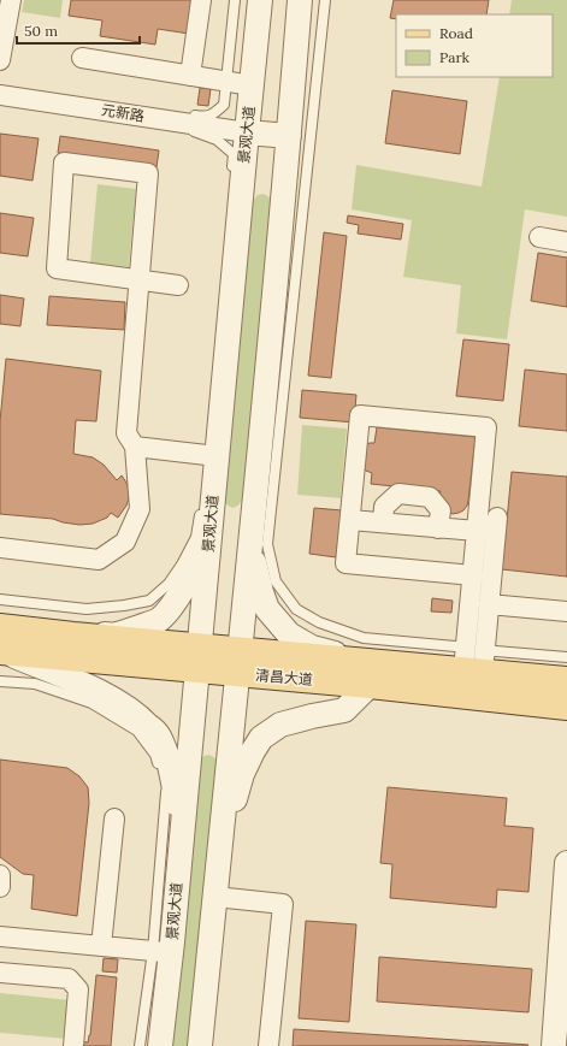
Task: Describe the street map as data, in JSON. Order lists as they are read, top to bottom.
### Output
{
  "streets": {
    "main road": ["清昌大道"],
    "street": ["元新路", "景观大道"]
  },
  "crossings": [
    ["元新路", "景观大道"],
    ["景观大道", "清昌大道"]
  ],
  "legend": ["Road", "Park"],
  "scale_bar": "50 m"
}
